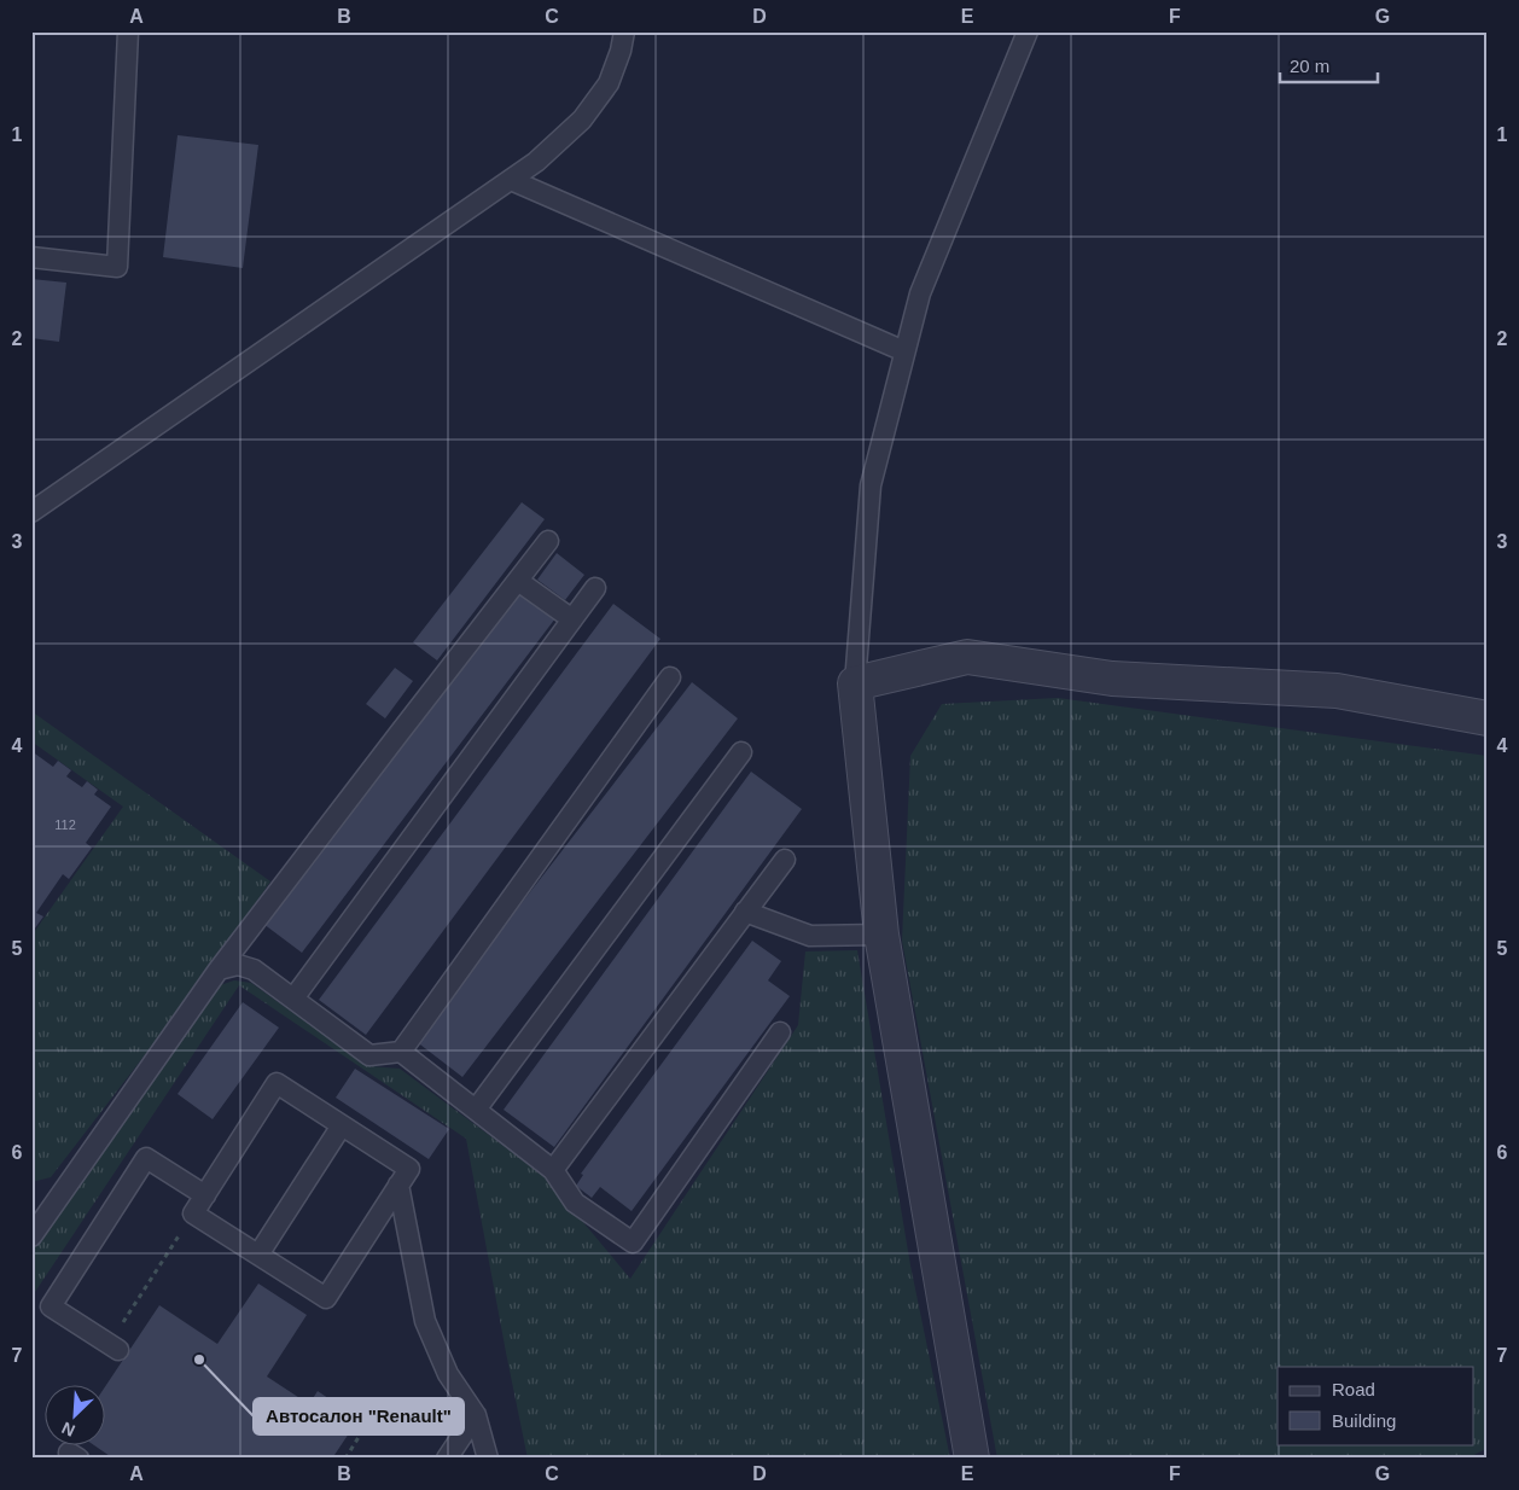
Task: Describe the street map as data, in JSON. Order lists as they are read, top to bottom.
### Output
{
  "places": ["Автосалон \"Renault\""],
  "house_numbers": ["112"],
  "legend": ["Road", "Building"],
  "scale_bar": "20 m",
  "north": "bottom left",
  "grid": {
    "columns": [
      "A",
      "B",
      "C",
      "D",
      "E",
      "F",
      "G"
    ],
    "rows": [
      "1",
      "2",
      "3",
      "4",
      "5",
      "6",
      "7"
    ]
  }
}
